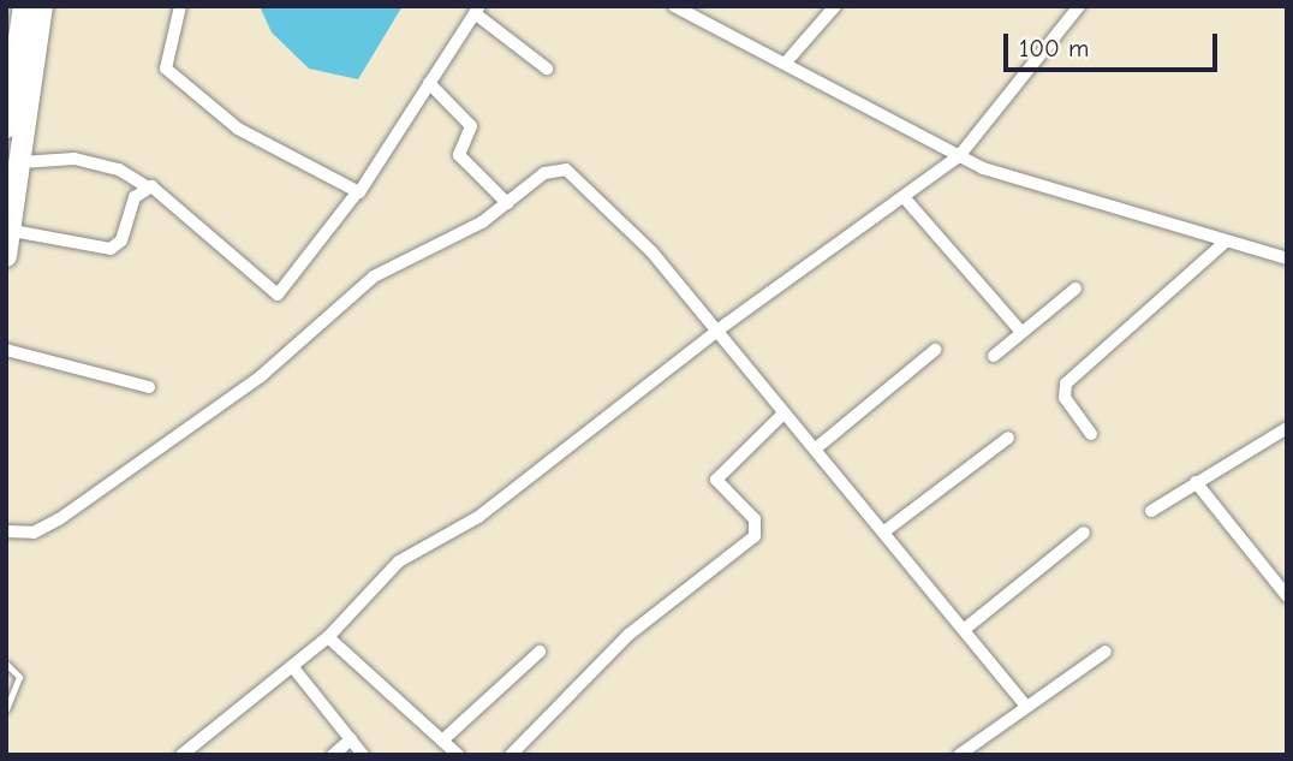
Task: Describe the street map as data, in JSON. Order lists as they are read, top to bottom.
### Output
{
  "scale_bar": "100 m"
}
